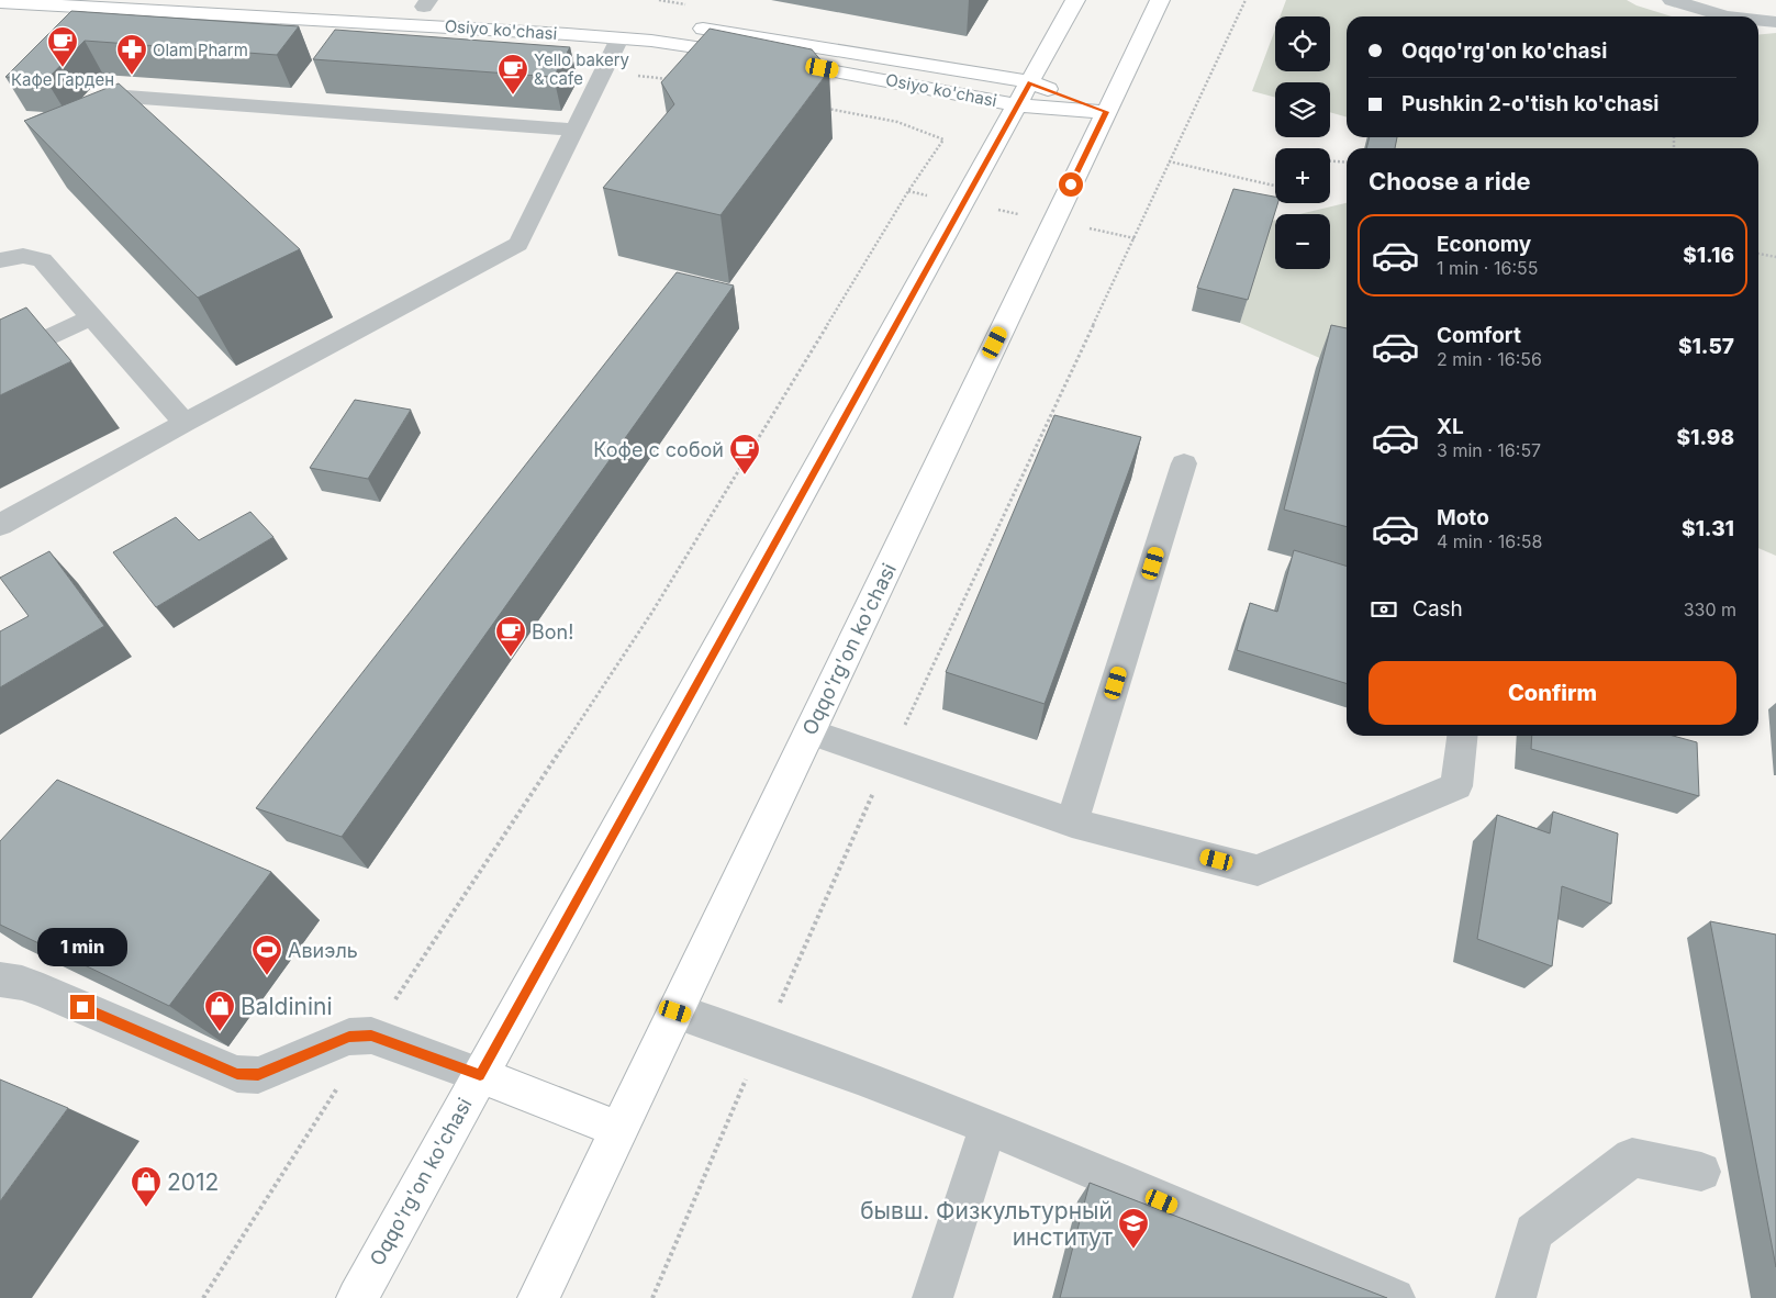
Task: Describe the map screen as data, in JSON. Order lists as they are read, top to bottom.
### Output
{
  "streets": {
    "main road": ["Osiyo ko'chasi", "Oqqo'rg'on ko'chasi"]
  },
  "crossings": [
    ["Osiyo ko'chasi", "Oqqo'rg'on ko'chasi"]
  ],
  "places": {
    "cafe": [
      "Кафе Гарден",
      "Yello bakery & cafe",
      "Кофе с собой",
      "Bon!"
    ],
    "pharmacy": ["Olam Pharm"],
    "sports": ["Авиэль"],
    "shop": ["Baldinini", "2012"],
    "school or university": ["бывш. Физкультурный институт"]
  },
  "page": {
    "map_buttons": ["+", "−"],
    "banner": ["Oqqo'rg'on ko'chasi", "Pushkin 2-o'tish ko'chasi"],
    "heading": "Choose a ride",
    "list": [
      {
        "name": "Economy",
        "note": "1 min · 16:55",
        "value": "$1.16"
      },
      {
        "name": "Comfort",
        "note": "2 min · 16:56",
        "value": "$1.57"
      },
      {
        "name": "XL",
        "note": "3 min · 16:57",
        "value": "$1.98"
      },
      {
        "name": "Moto",
        "note": "4 min · 16:58",
        "value": "$1.31"
      }
    ],
    "pay": ["Cash", "330 m"],
    "buttons": "Confirm",
    "bubble": "1 min"
  }
}
